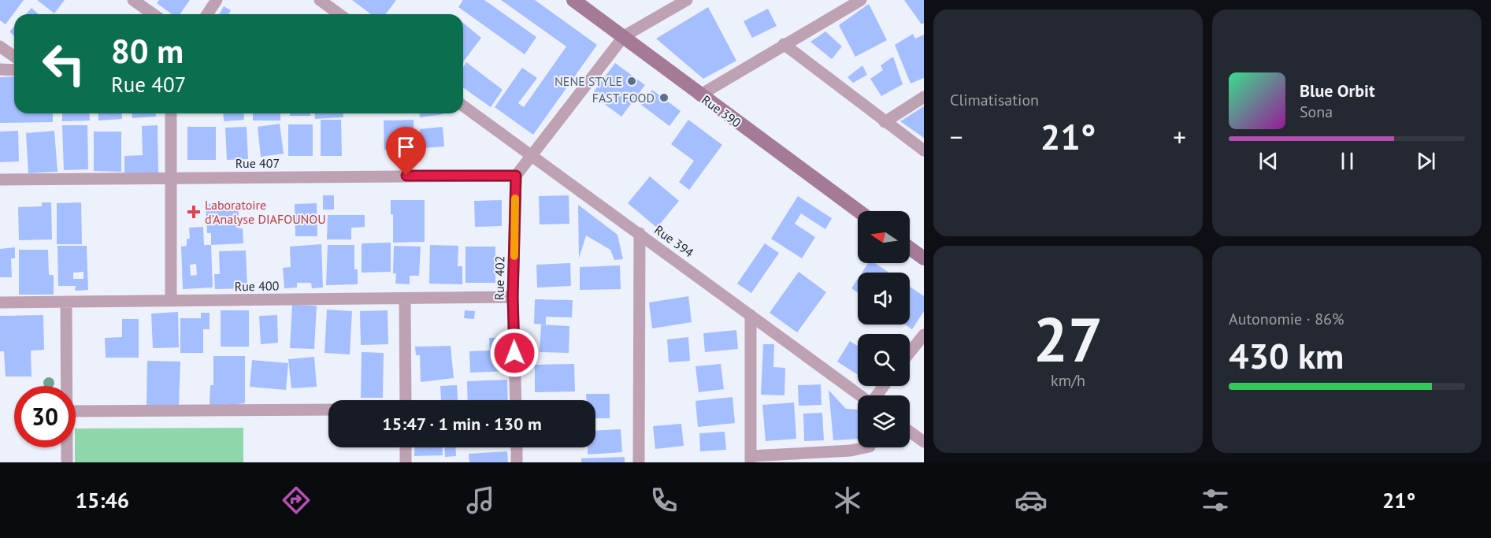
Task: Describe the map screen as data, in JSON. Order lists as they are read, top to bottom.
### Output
{
  "streets": {
    "street": [
      "Rue 390",
      "Rue 407",
      "Rue 394",
      "Rue 402",
      "Rue 400"
    ]
  },
  "crossings": [
    ["Rue 407", "Rue 402"],
    ["Rue 402", "Rue 400"]
  ],
  "places": {
    "other": ["NENE STYLE", "FAST FOOD"],
    "health": ["Laboratoire d'Analyse DIAFOUNOU"]
  },
  "north": "left",
  "page": {
    "tile": [
      "Climatisation",
      ["27", "km/h"],
      ["Autonomie · 86%", "430 km"]
    ],
    "turn": ["80 m", "Rue 407"],
    "song": ["Blue Orbit", "Sona"],
    "heat": ["−", "21°", "+"],
    "limit": "30",
    "trip": "15:47 · 1 min · 130 m",
    "tabs": ["15:46", "21°"]
  }
}
